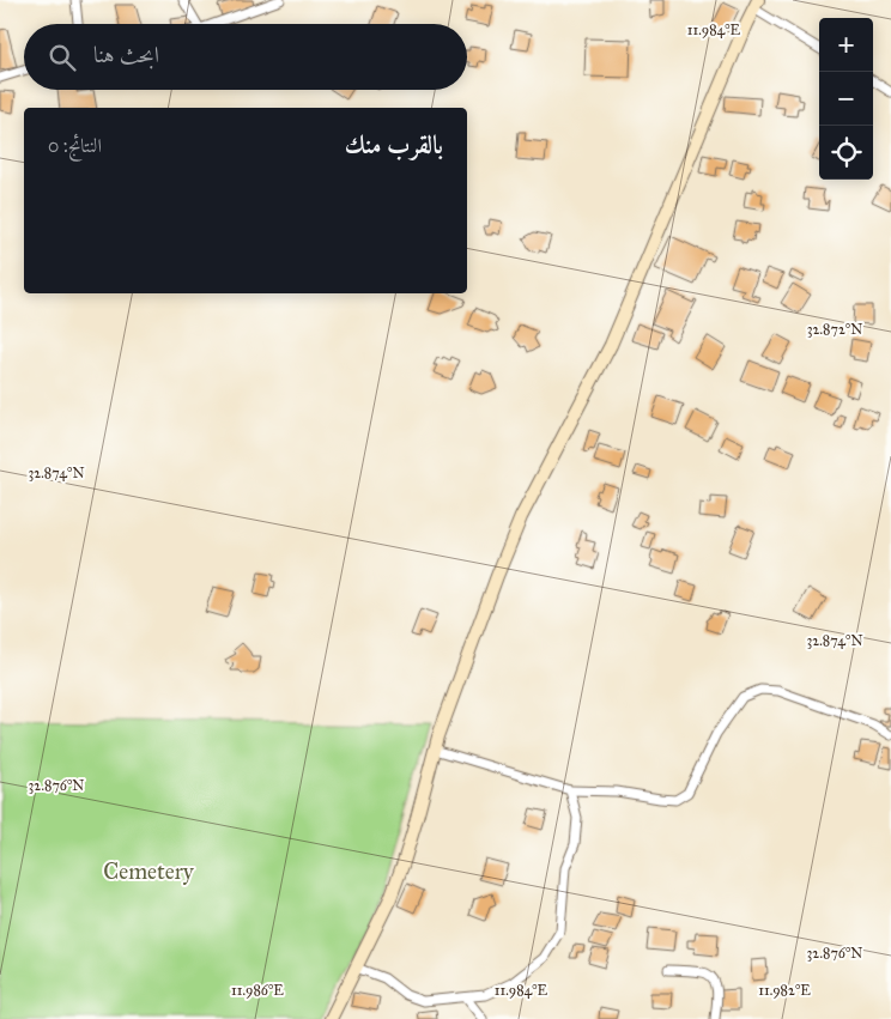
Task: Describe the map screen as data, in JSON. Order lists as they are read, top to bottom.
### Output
{
  "parks": ["Cemetery"],
  "page": {
    "map_buttons": ["+", "−"],
    "search": "ابحث هنا",
    "heading": ["بالقرب منك", "النتائج: 0"]
  },
  "coordinates": [
    "11.984°E",
    "32.872°N",
    "32.874°N",
    "32.876°N",
    "11.986°E",
    "11.982°E"
  ]
}
